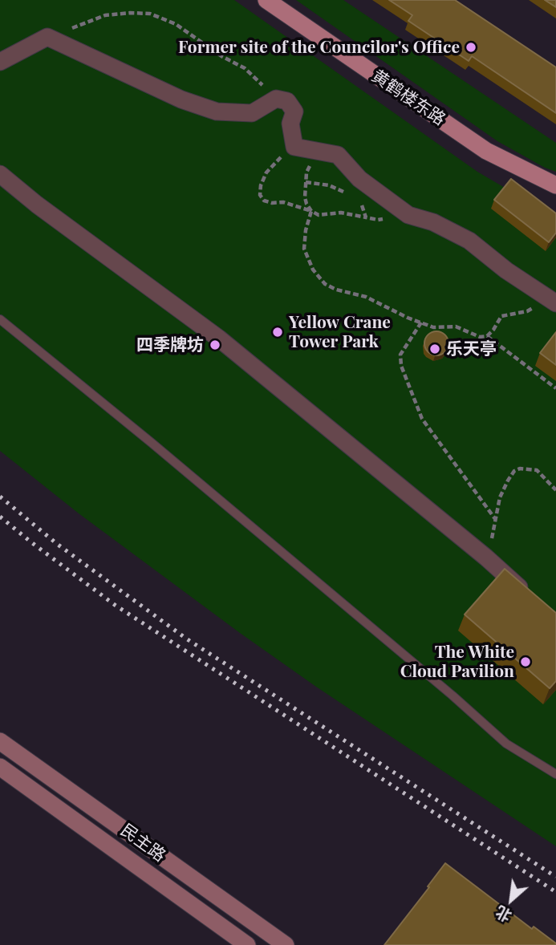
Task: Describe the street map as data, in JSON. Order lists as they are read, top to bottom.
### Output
{
  "streets": {
    "main road": ["黄鹤楼东路", "民主路"]
  },
  "places": [
    "Former site of the Councilor's Office",
    "Yellow Crane Tower Park",
    "四季牌坊",
    "乐天亭",
    "The White Cloud Pavilion"
  ],
  "north": "bottom left"
}
